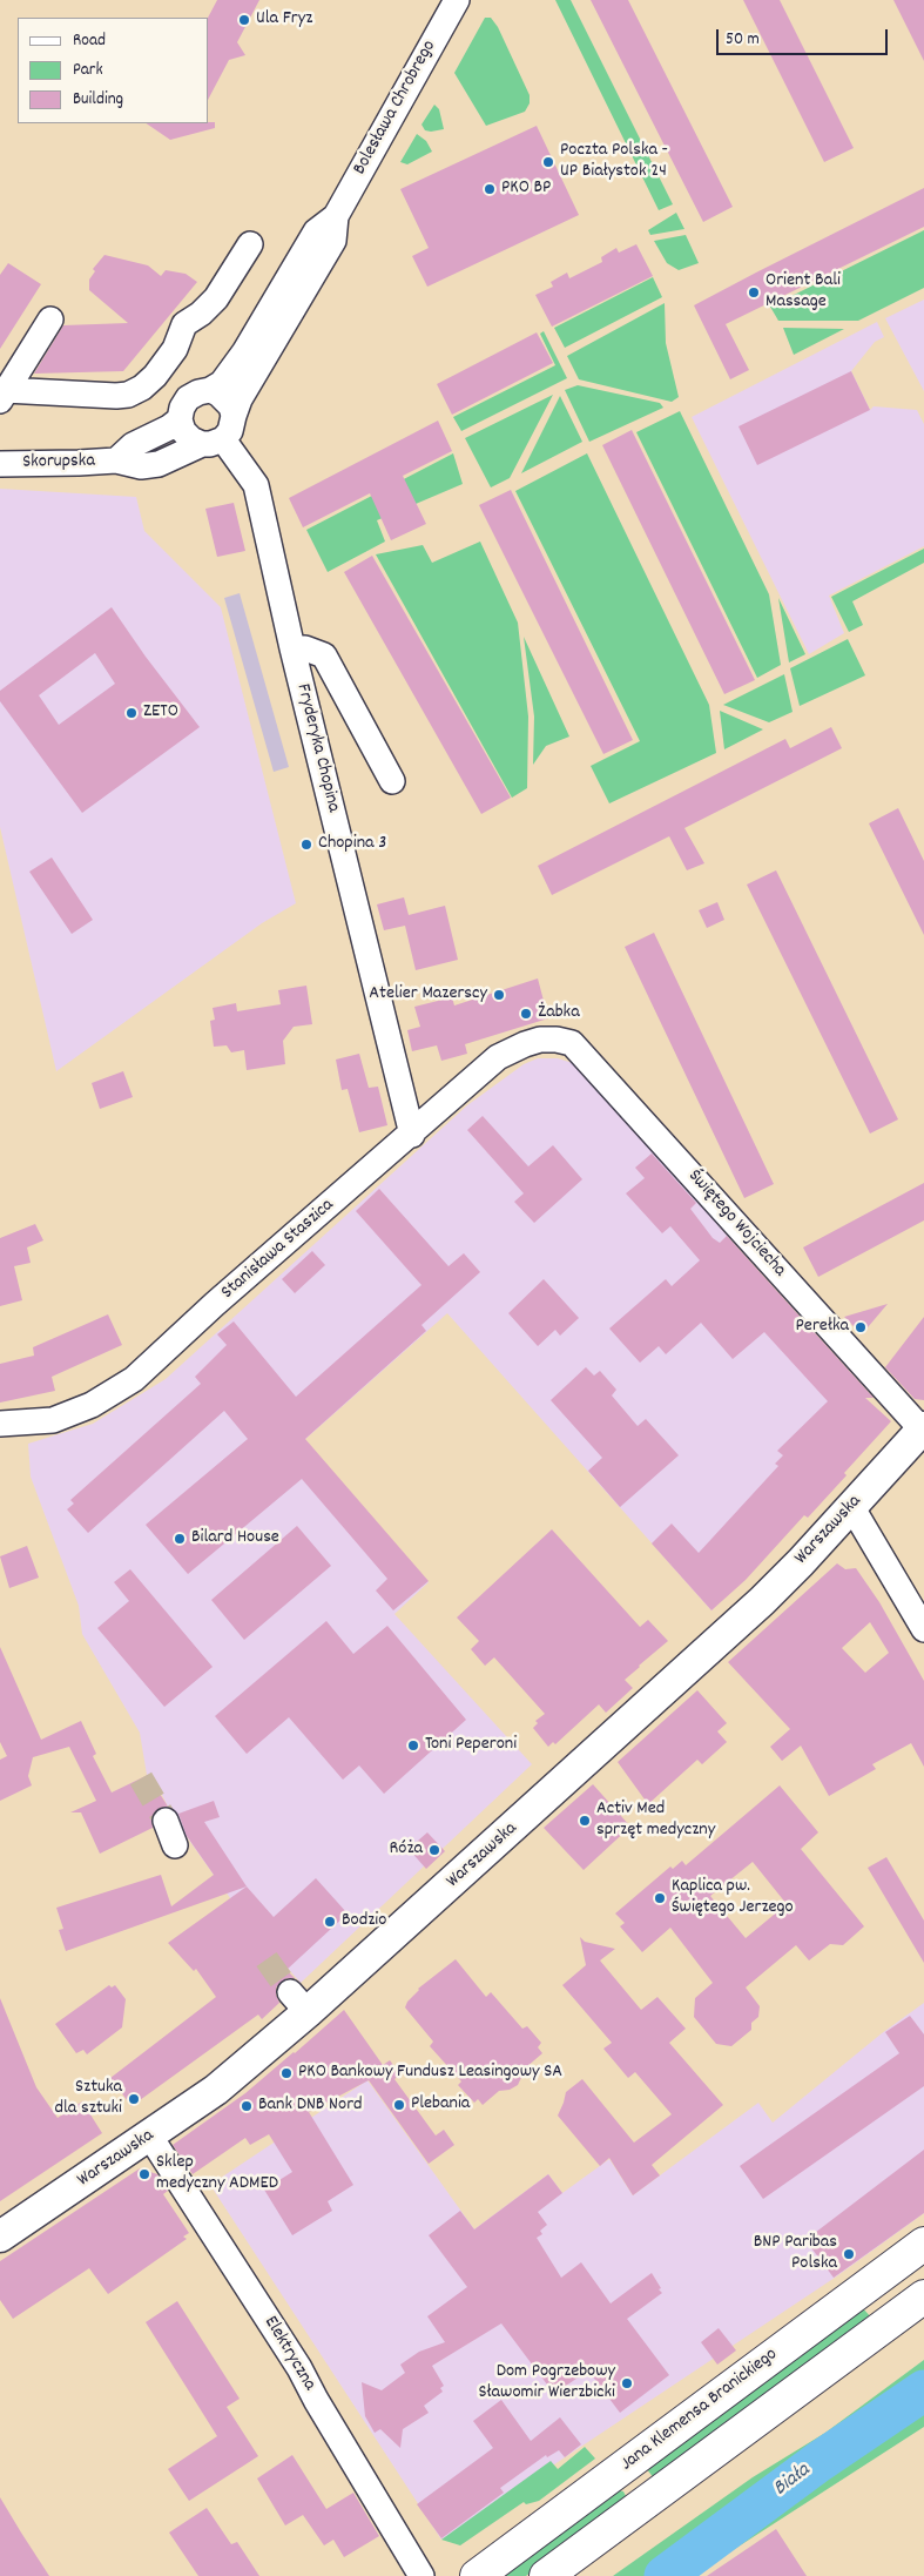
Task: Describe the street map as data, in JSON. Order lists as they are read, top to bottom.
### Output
{
  "streets": {
    "main road": ["Jana Klemensa Branickiego"],
    "street": [
      "Bolesława Chrobrego",
      "Skorupska",
      "Fryderyka Chopina",
      "Świętego Wojciecha",
      "Stanisława Staszica",
      "Warszawska",
      "Elektryczna"
    ]
  },
  "crossings": [
    ["Bolesława Chrobrego", "Skorupska"],
    ["Bolesława Chrobrego", "Fryderyka Chopina"],
    ["Skorupska", "Fryderyka Chopina"],
    ["Fryderyka Chopina", "Stanisława Staszica"],
    ["Świętego Wojciecha", "Stanisława Staszica"],
    ["Świętego Wojciecha", "Warszawska"],
    ["Warszawska", "Elektryczna"]
  ],
  "water": ["Biała"],
  "places": [
    "Ula Fryz",
    "Poczta Polska - UP Białystok 24",
    "PKO BP",
    "Orient Bali Massage",
    "ZETO",
    "Chopina 3",
    "Atelier Mazerscy",
    "Żabka",
    "Perełka",
    "Bilard House",
    "Toni Peperoni",
    "Activ Med sprzęt medyczny",
    "Róża",
    "Kaplica pw. Świętego Jerzego",
    "Bodzio",
    "PKO Bankowy Fundusz Leasingowy SA",
    "Sztuka dla sztuki",
    "Plebania",
    "Bank DNB Nord",
    "Sklep medyczny ADMED",
    "BNP Paribas Polska",
    "Dom Pogrzebowy Sławomir Wierzbicki"
  ],
  "legend": ["Road", "Park", "Building"],
  "scale_bar": "50 m"
}
